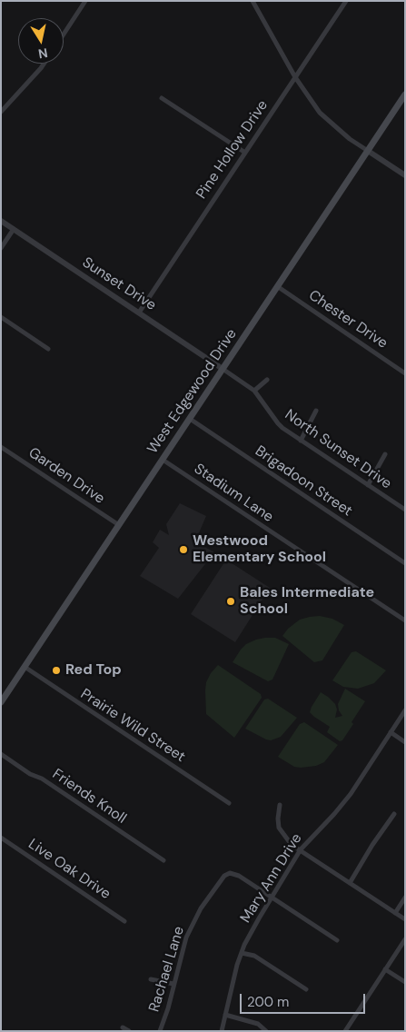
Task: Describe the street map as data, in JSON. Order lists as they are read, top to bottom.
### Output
{
  "streets": {
    "main road": ["West Edgewood Drive"],
    "street": [
      "Pine Hollow Drive",
      "Sunset Drive",
      "Chester Drive",
      "North Sunset Drive",
      "Garden Drive",
      "Brigadoon Street",
      "Stadium Lane",
      "Prairie Wild Street",
      "Friends Knoll",
      "Live Oak Drive",
      "Mary Ann Drive",
      "Rachael Lane"
    ]
  },
  "crossings": [
    ["Pine Hollow Drive", "Sunset Drive"],
    ["Sunset Drive", "West Edgewood Drive"],
    ["Sunset Drive", "North Sunset Drive"],
    ["Chester Drive", "West Edgewood Drive"],
    ["West Edgewood Drive", "North Sunset Drive"],
    ["West Edgewood Drive", "Garden Drive"],
    ["West Edgewood Drive", "Brigadoon Street"],
    ["West Edgewood Drive", "Stadium Lane"],
    ["West Edgewood Drive", "Prairie Wild Street"],
    ["Mary Ann Drive", "Rachael Lane"]
  ],
  "places": ["Westwood Elementary School", "Bales Intermediate School", "Red Top"],
  "scale_bar": "200 m",
  "north": "bottom"
}
